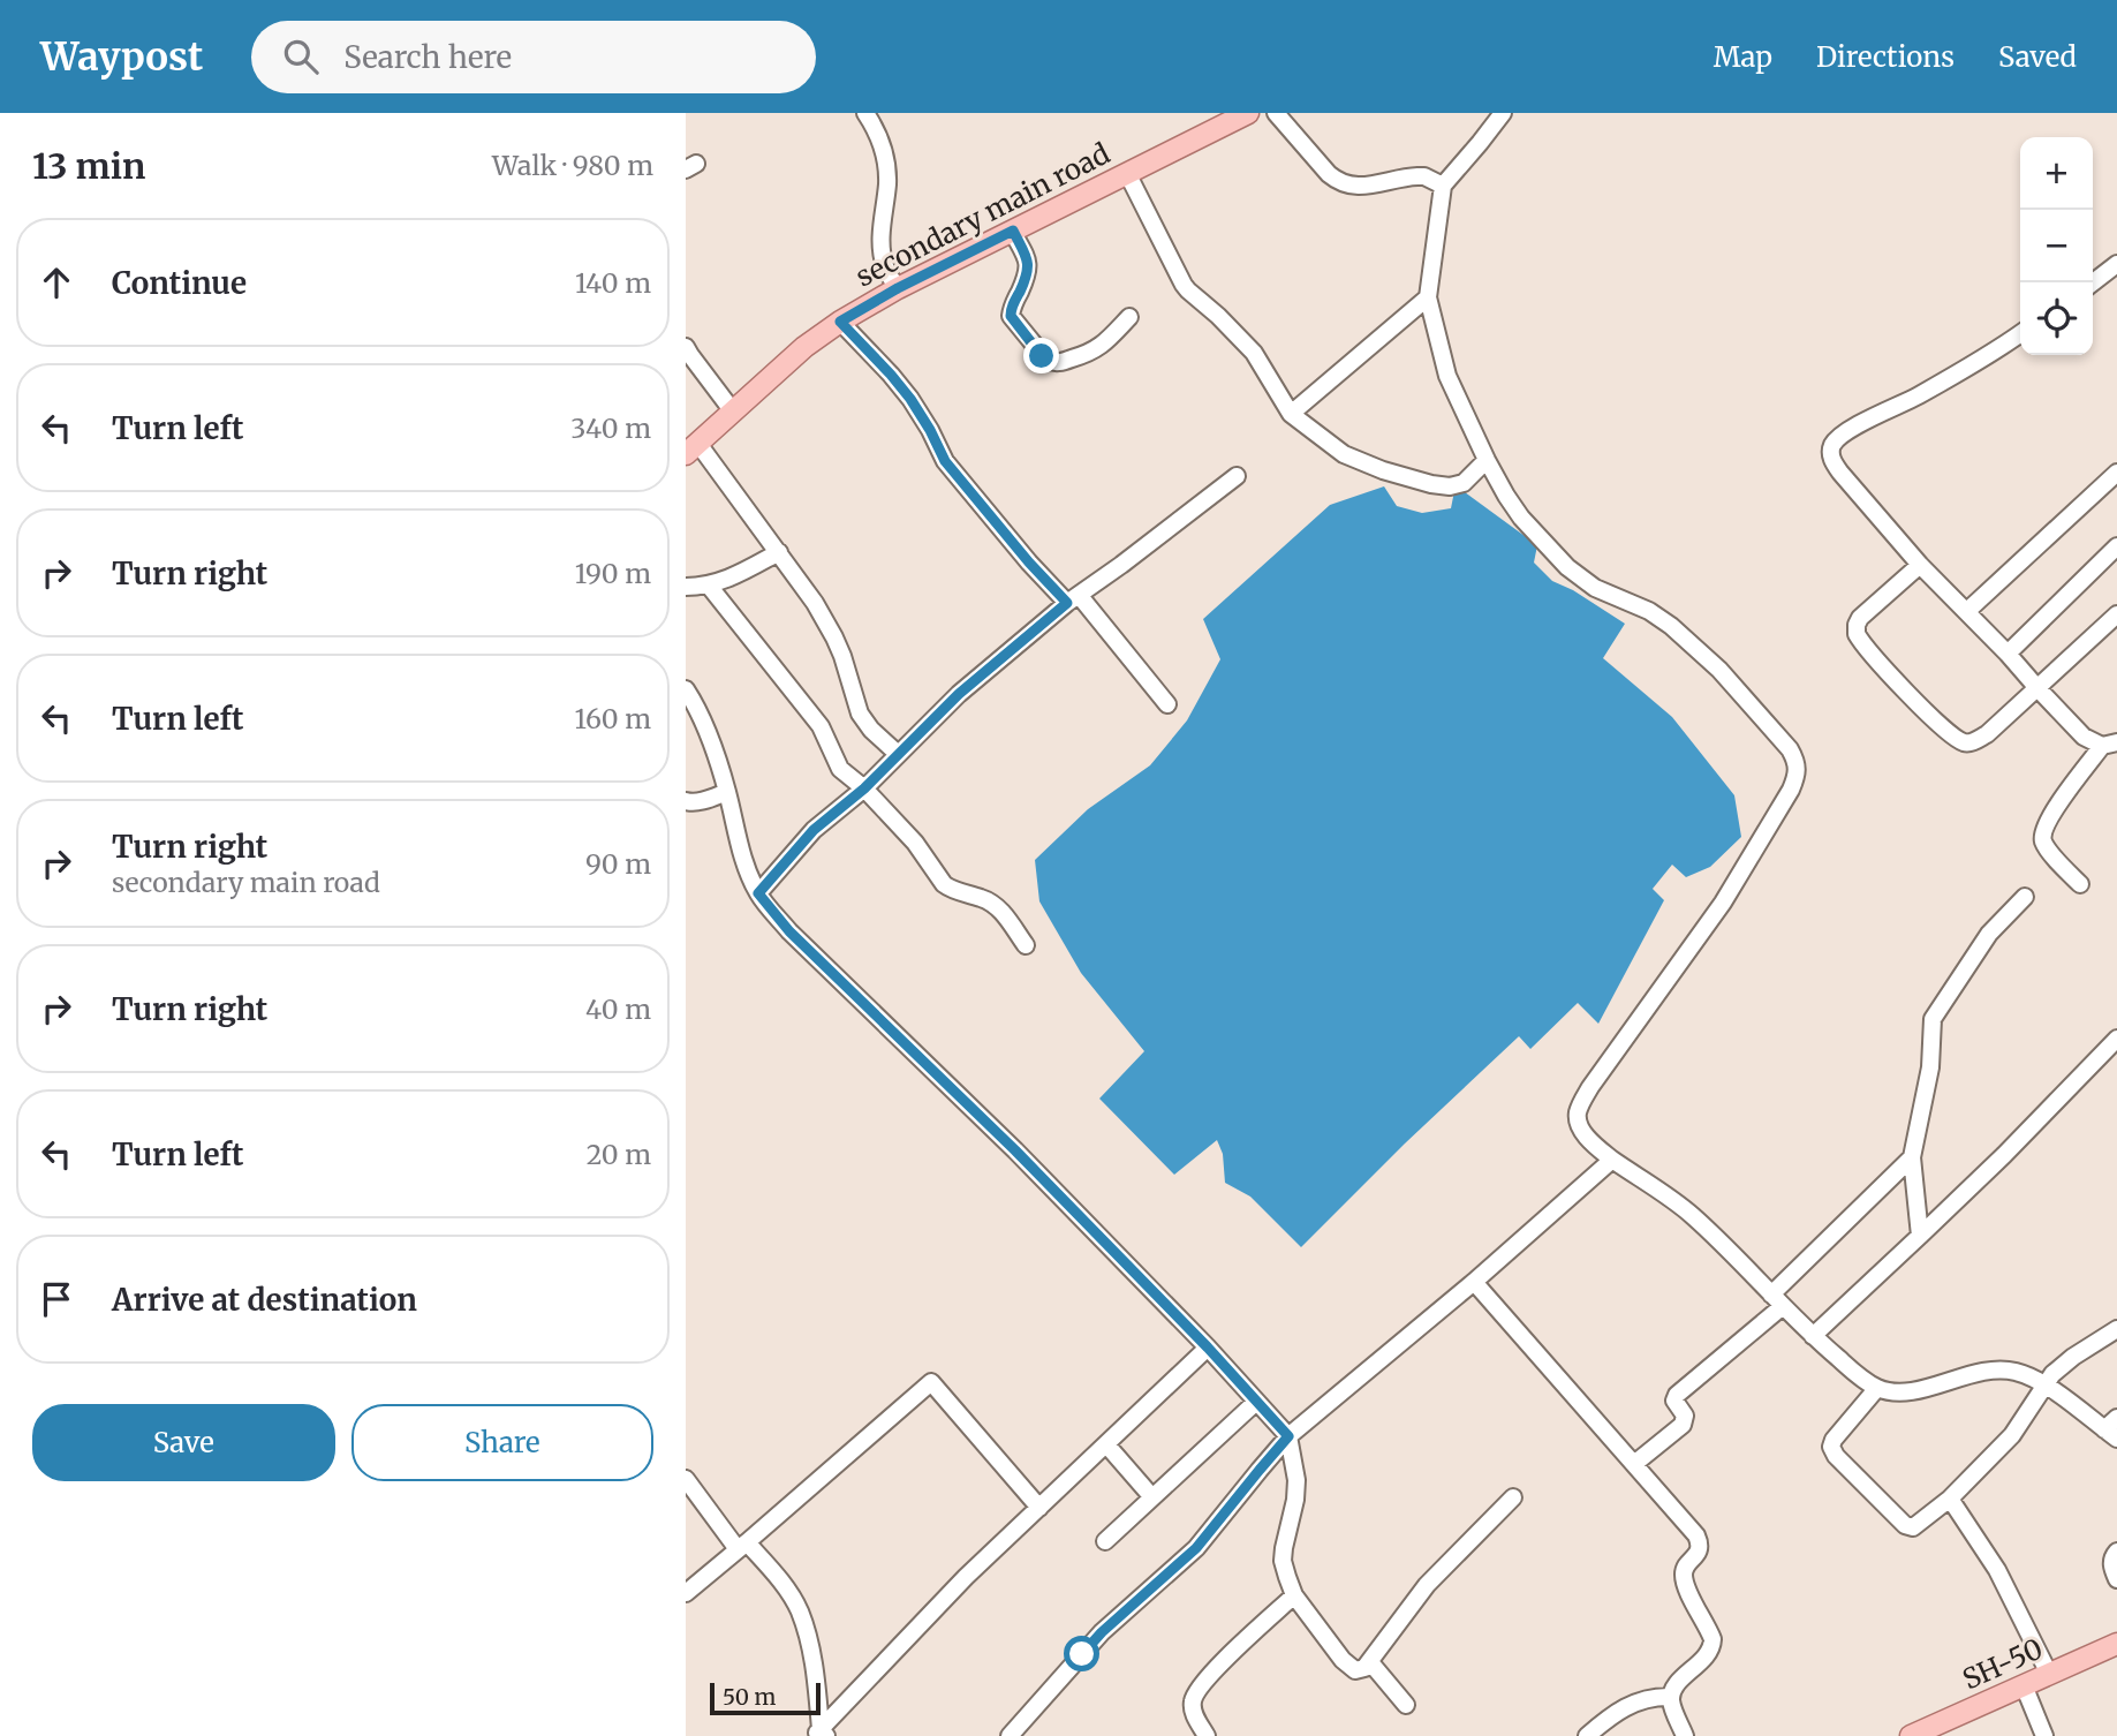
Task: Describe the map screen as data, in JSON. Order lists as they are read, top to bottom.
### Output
{
  "streets": {
    "main road": ["secondary main road", "SH-50"]
  },
  "scale_bar": "50 m",
  "page": {
    "header": "Waypost",
    "search": "Search here",
    "nav": ["Map", "Directions", "Saved"],
    "heading": ["13 min", "Walk · 980 m"],
    "map_buttons": ["+", "−"],
    "list": [
      ["Continue", "140 m"],
      ["Turn left", "340 m"],
      ["Turn right", "190 m"],
      ["Turn left", "160 m"],
      ["Turn right", "secondary main road", "90 m"],
      ["Turn right", "40 m"],
      ["Turn left", "20 m"],
      "Arrive at destination"
    ],
    "buttons": ["Save", "Share"],
    "scale": "50 m"
  }
}
